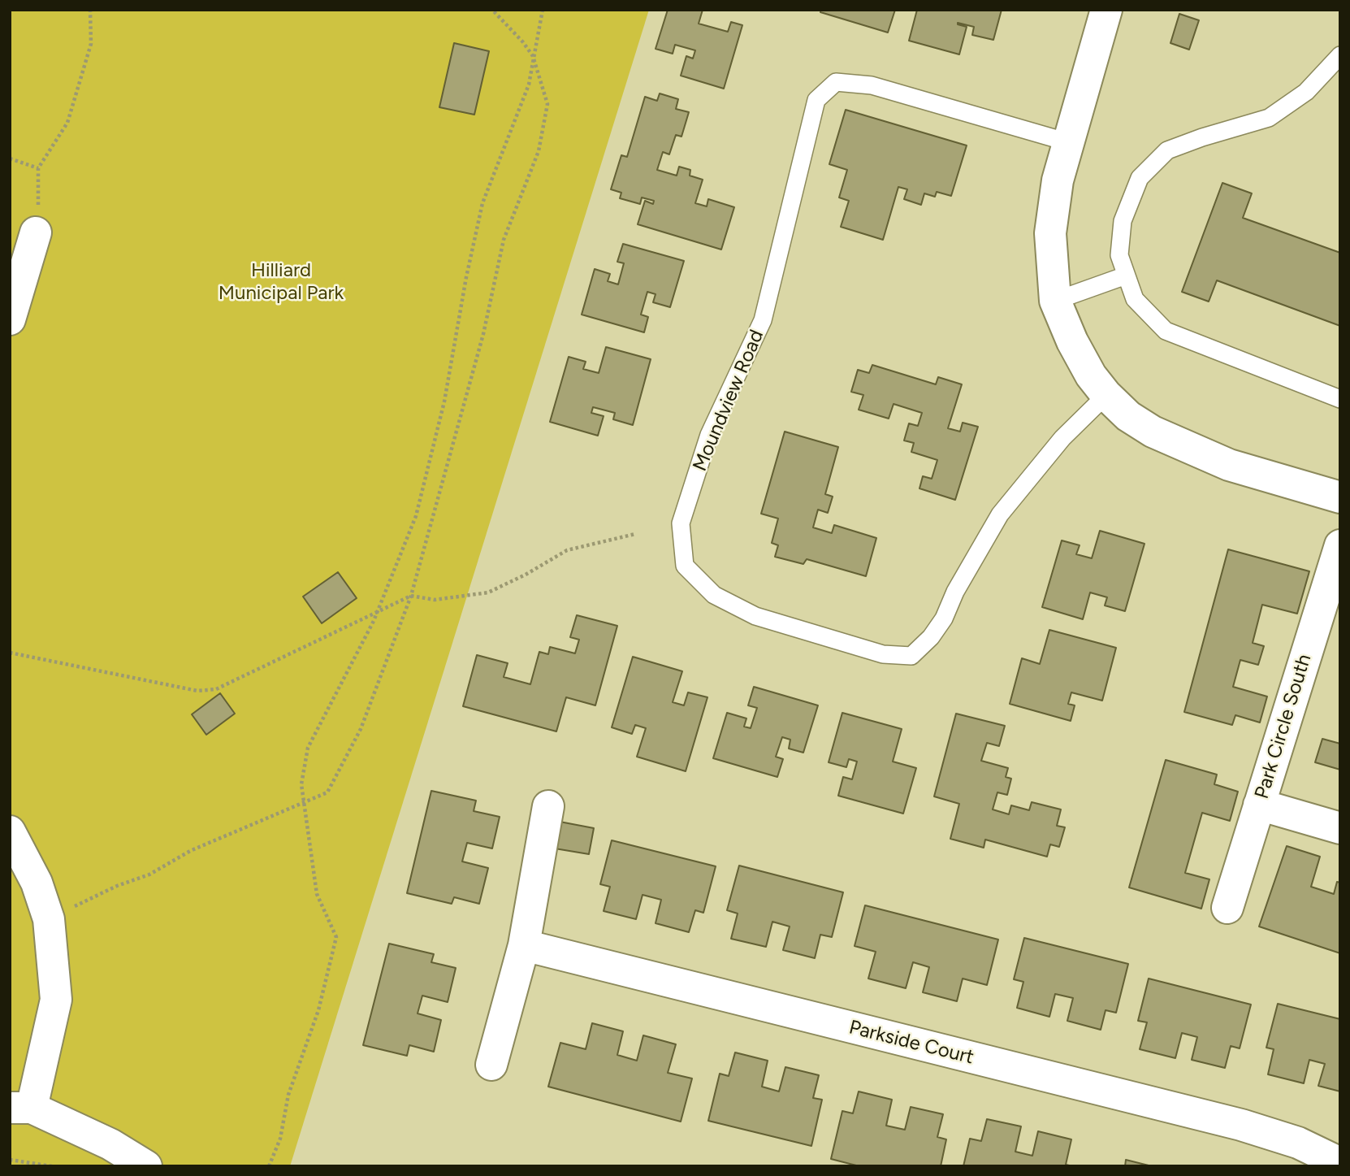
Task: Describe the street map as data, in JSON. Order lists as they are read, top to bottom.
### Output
{
  "streets": {
    "street": ["Park Circle South", "Parkside Court"],
    "lane": ["Moundview Road"]
  },
  "parks": ["Hilliard Municipal Park"]
}
